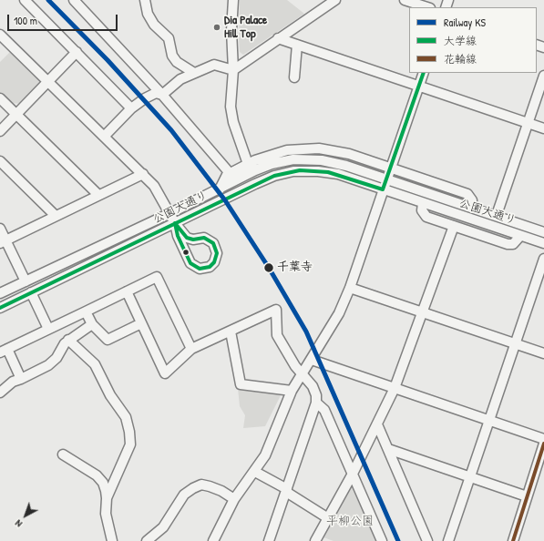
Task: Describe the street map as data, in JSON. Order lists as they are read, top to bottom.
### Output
{
  "streets": {
    "street": ["公園大通り"]
  },
  "parks": ["平柳公園"],
  "places": ["Dia Palace Hill Top", "千葉寺"],
  "lines": ["rail line KS", "transit line 大学線", "transit line 花輪線"],
  "legend": ["Railway KS", "大学線", "花輪線"],
  "scale_bar": "100 m",
  "north": "bottom left"
}
